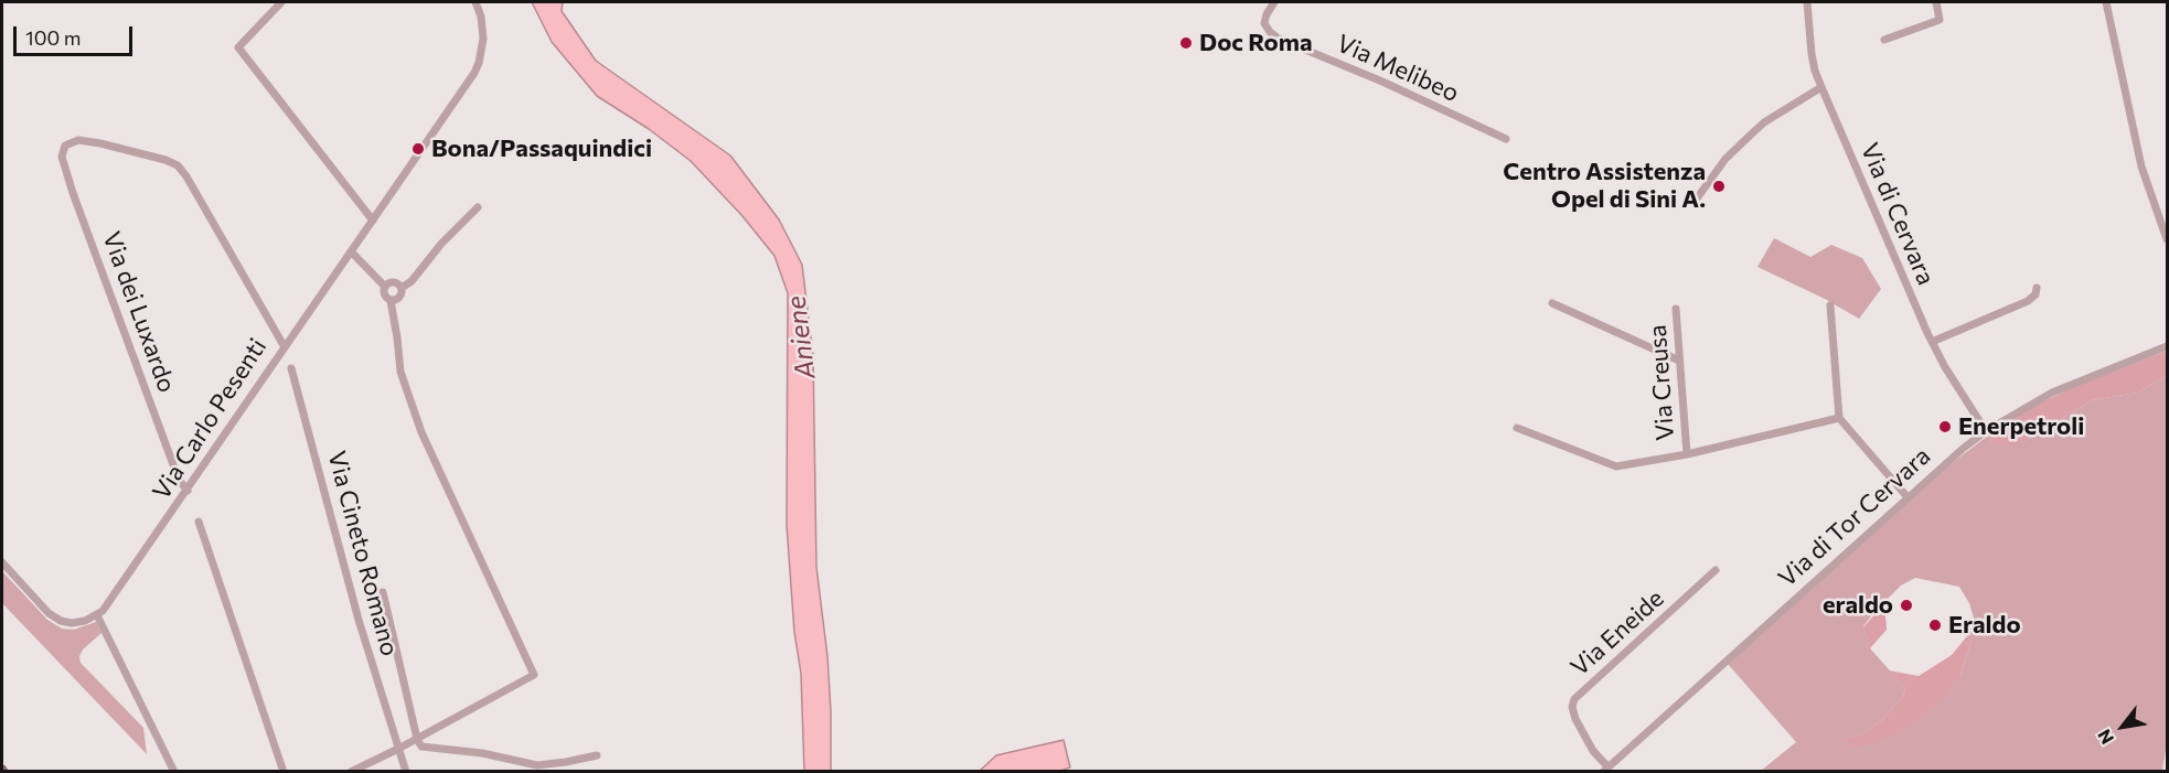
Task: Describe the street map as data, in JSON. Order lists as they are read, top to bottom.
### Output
{
  "streets": {
    "street": [
      "Via Melibeo",
      "Via di Cervara",
      "Via dei Luxardo",
      "Via Creusa",
      "Via Carlo Pesenti",
      "Via di Tor Cervara",
      "Via Cineto Romano",
      "Via Eneide"
    ]
  },
  "crossings": [
    ["Via di Cervara", "Via di Tor Cervara"],
    ["Via dei Luxardo", "Via Carlo Pesenti"],
    ["Via di Tor Cervara", "Via Eneide"]
  ],
  "water": ["Aniene"],
  "places": [
    "Doc Roma",
    "Bona/Passaquindici",
    "Centro Assistenza Opel di Sini A.",
    "Enerpetroli",
    "eraldo",
    "Eraldo"
  ],
  "scale_bar": "100 m",
  "north": "bottom left"
}
